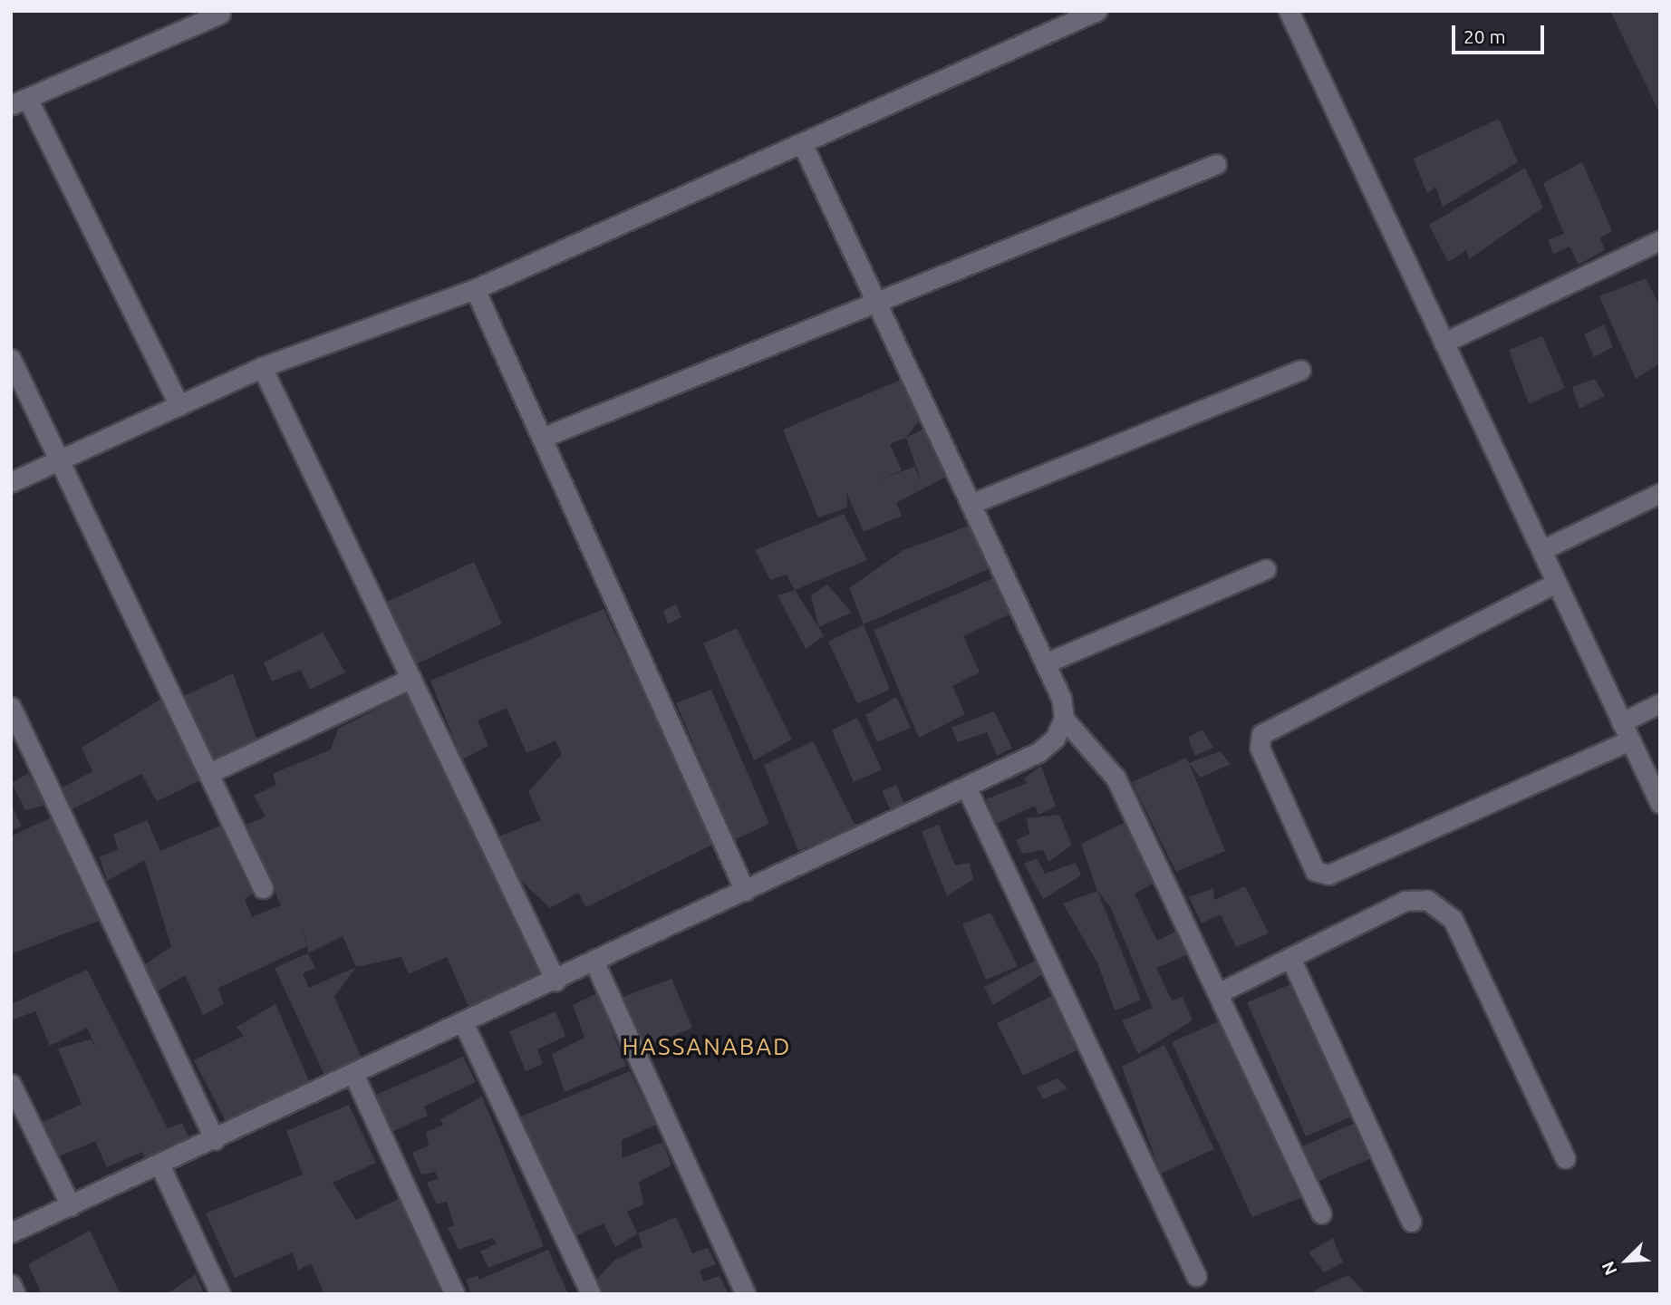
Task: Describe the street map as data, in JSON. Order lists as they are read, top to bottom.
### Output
{
  "districts": ["HASSANABAD"],
  "scale_bar": "20 m",
  "north": "bottom left"
}
